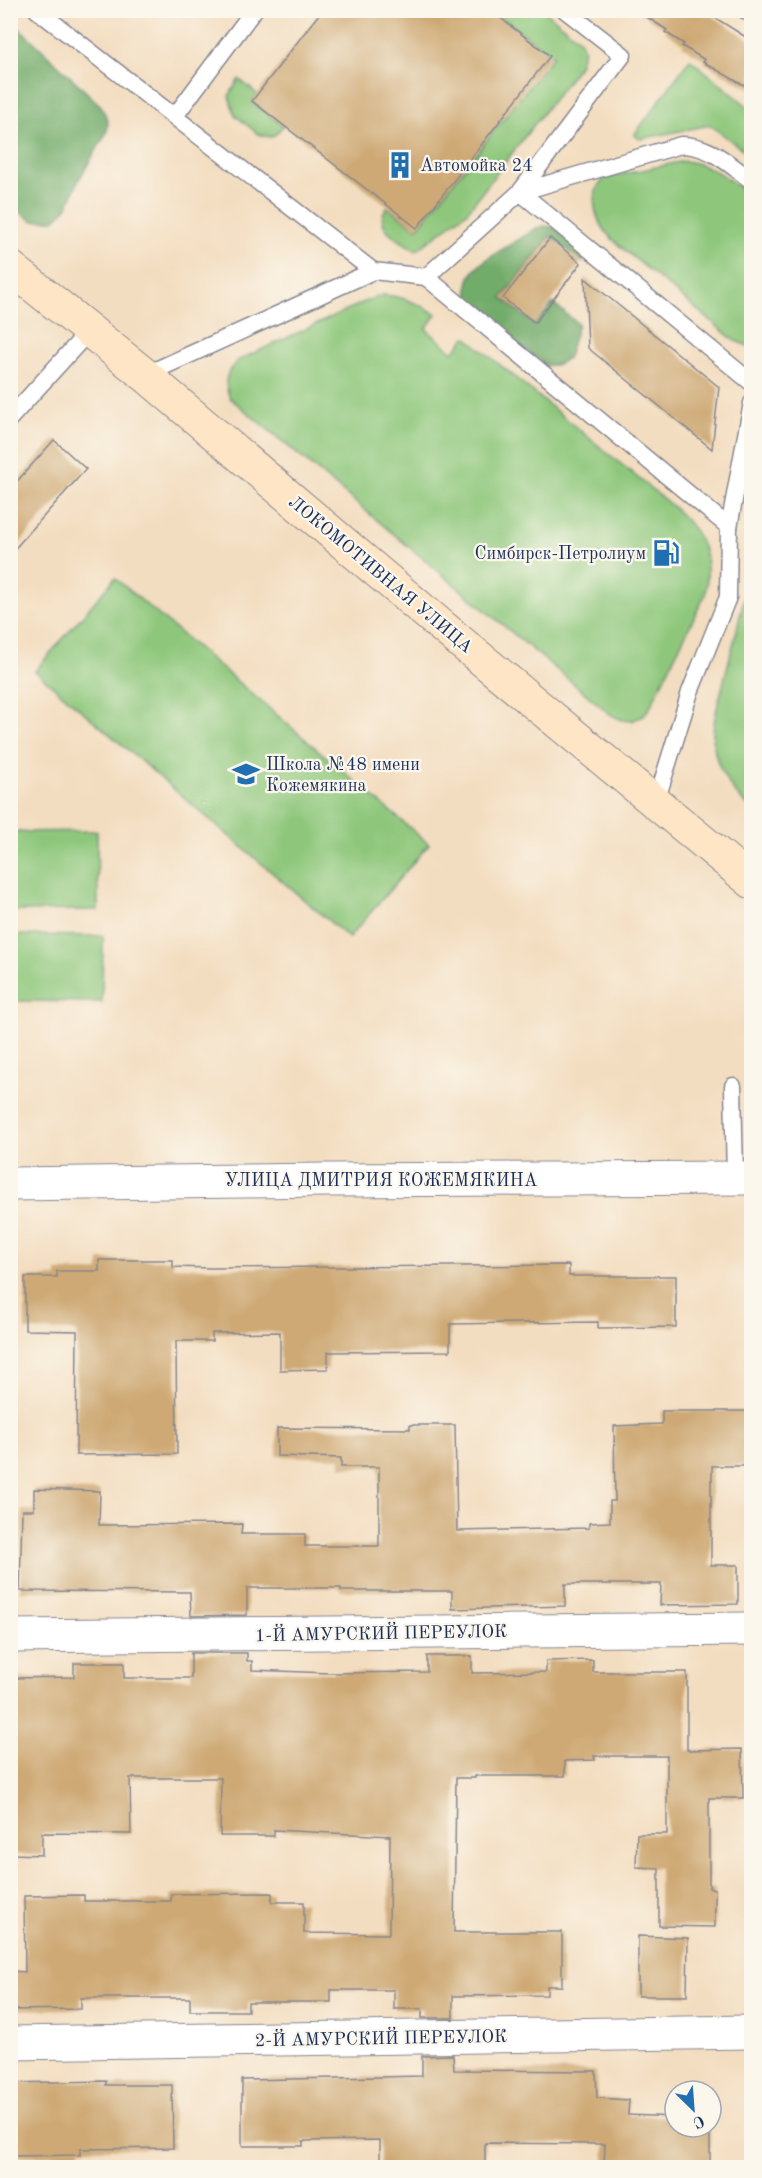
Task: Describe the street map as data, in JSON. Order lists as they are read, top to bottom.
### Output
{
  "streets": {
    "main road": ["ЛОКОМОТИВНАЯ УЛИЦА"],
    "street": ["УЛИЦА ДМИТРИЯ КОЖЕМЯКИНА", "1-Й АМУРСКИЙ ПЕРЕУЛОК", "2-Й АМУРСКИЙ ПЕРЕУЛОК"]
  },
  "places": {
    "building": ["Автомойка 24"],
    "fuel station": ["Симбирск-Петролиум"],
    "school or university": ["Школа №48 имени Кожемякина"]
  },
  "north": "bottom right"
}
